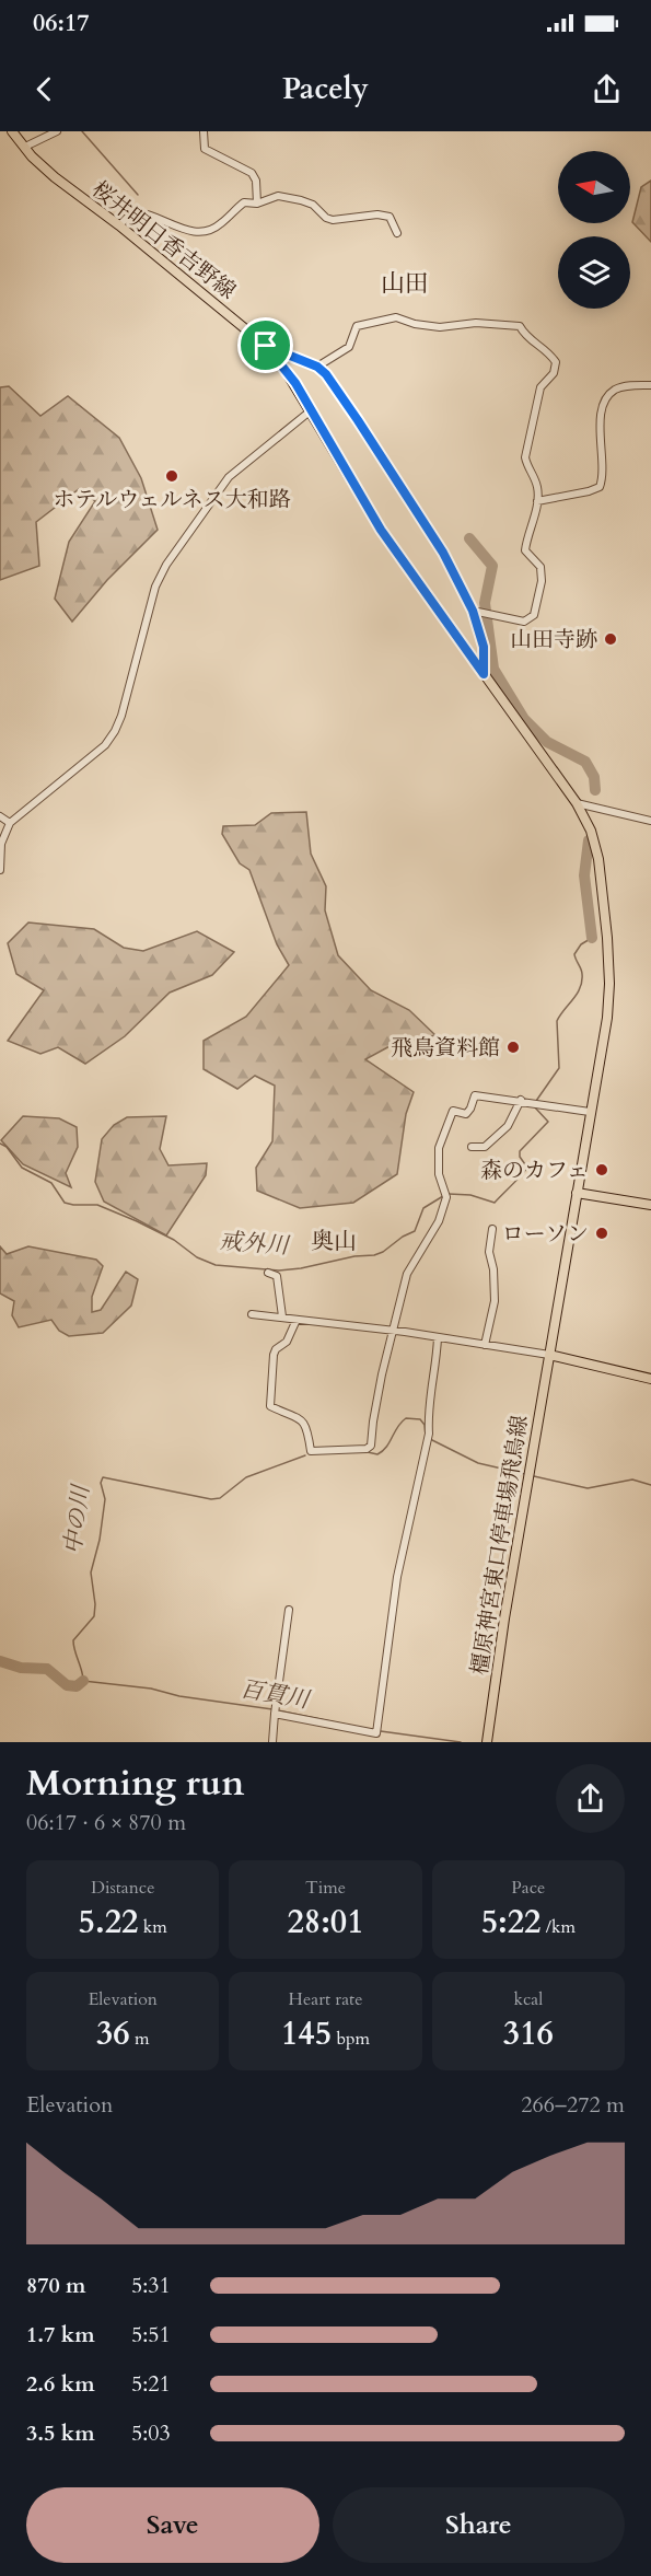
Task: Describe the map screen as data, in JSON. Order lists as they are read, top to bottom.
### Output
{
  "streets": {
    "main road": ["桜井明日香吉野線", "橿原神宮東口停車場飛鳥線"]
  },
  "crossings": [
    ["桜井明日香吉野線", "橿原神宮東口停車場飛鳥線"]
  ],
  "districts": ["山田", "奥山"],
  "water": ["戒外川", "中の川", "百貫川"],
  "places": [
    "ホテルウェルネス大和路",
    "山田寺跡",
    "飛鳥資料館",
    "森のカフェ",
    "ローソン"
  ],
  "north": "left",
  "page": {
    "status": "06:17",
    "header": "Pacely",
    "heading": ["Morning run", "06:17 · 6 × 870 m"],
    "stats": [
      ["Distance", "5.22 km"],
      ["Time", "28:01"],
      ["Pace", "5:22 /km"],
      ["Elevation", "36 m"],
      ["Heart rate", "145 bpm"],
      ["kcal", "316"]
    ],
    "chart": ["Elevation", "266–272 m"],
    "list": [
      {
        "name": "870 m",
        "note": "5:31"
      },
      {
        "name": "1.7 km",
        "note": "5:51"
      },
      {
        "name": "2.6 km",
        "note": "5:21"
      },
      {
        "name": "3.5 km",
        "note": "5:03"
      }
    ],
    "buttons": ["Save", "Share"]
  }
}
